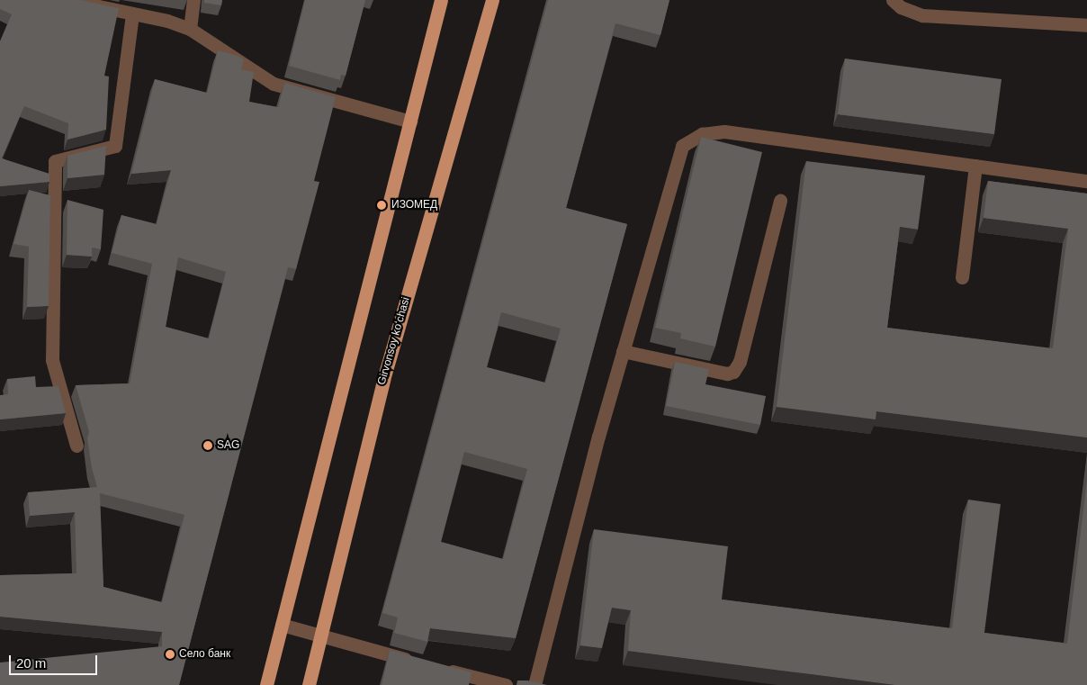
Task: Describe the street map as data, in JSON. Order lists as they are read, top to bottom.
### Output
{
  "streets": {
    "main road": ["Girvonsoy koʻchasi"]
  },
  "places": ["ИЗОМЕД", "SAG", "Село банк"],
  "scale_bar": "20 m"
}
